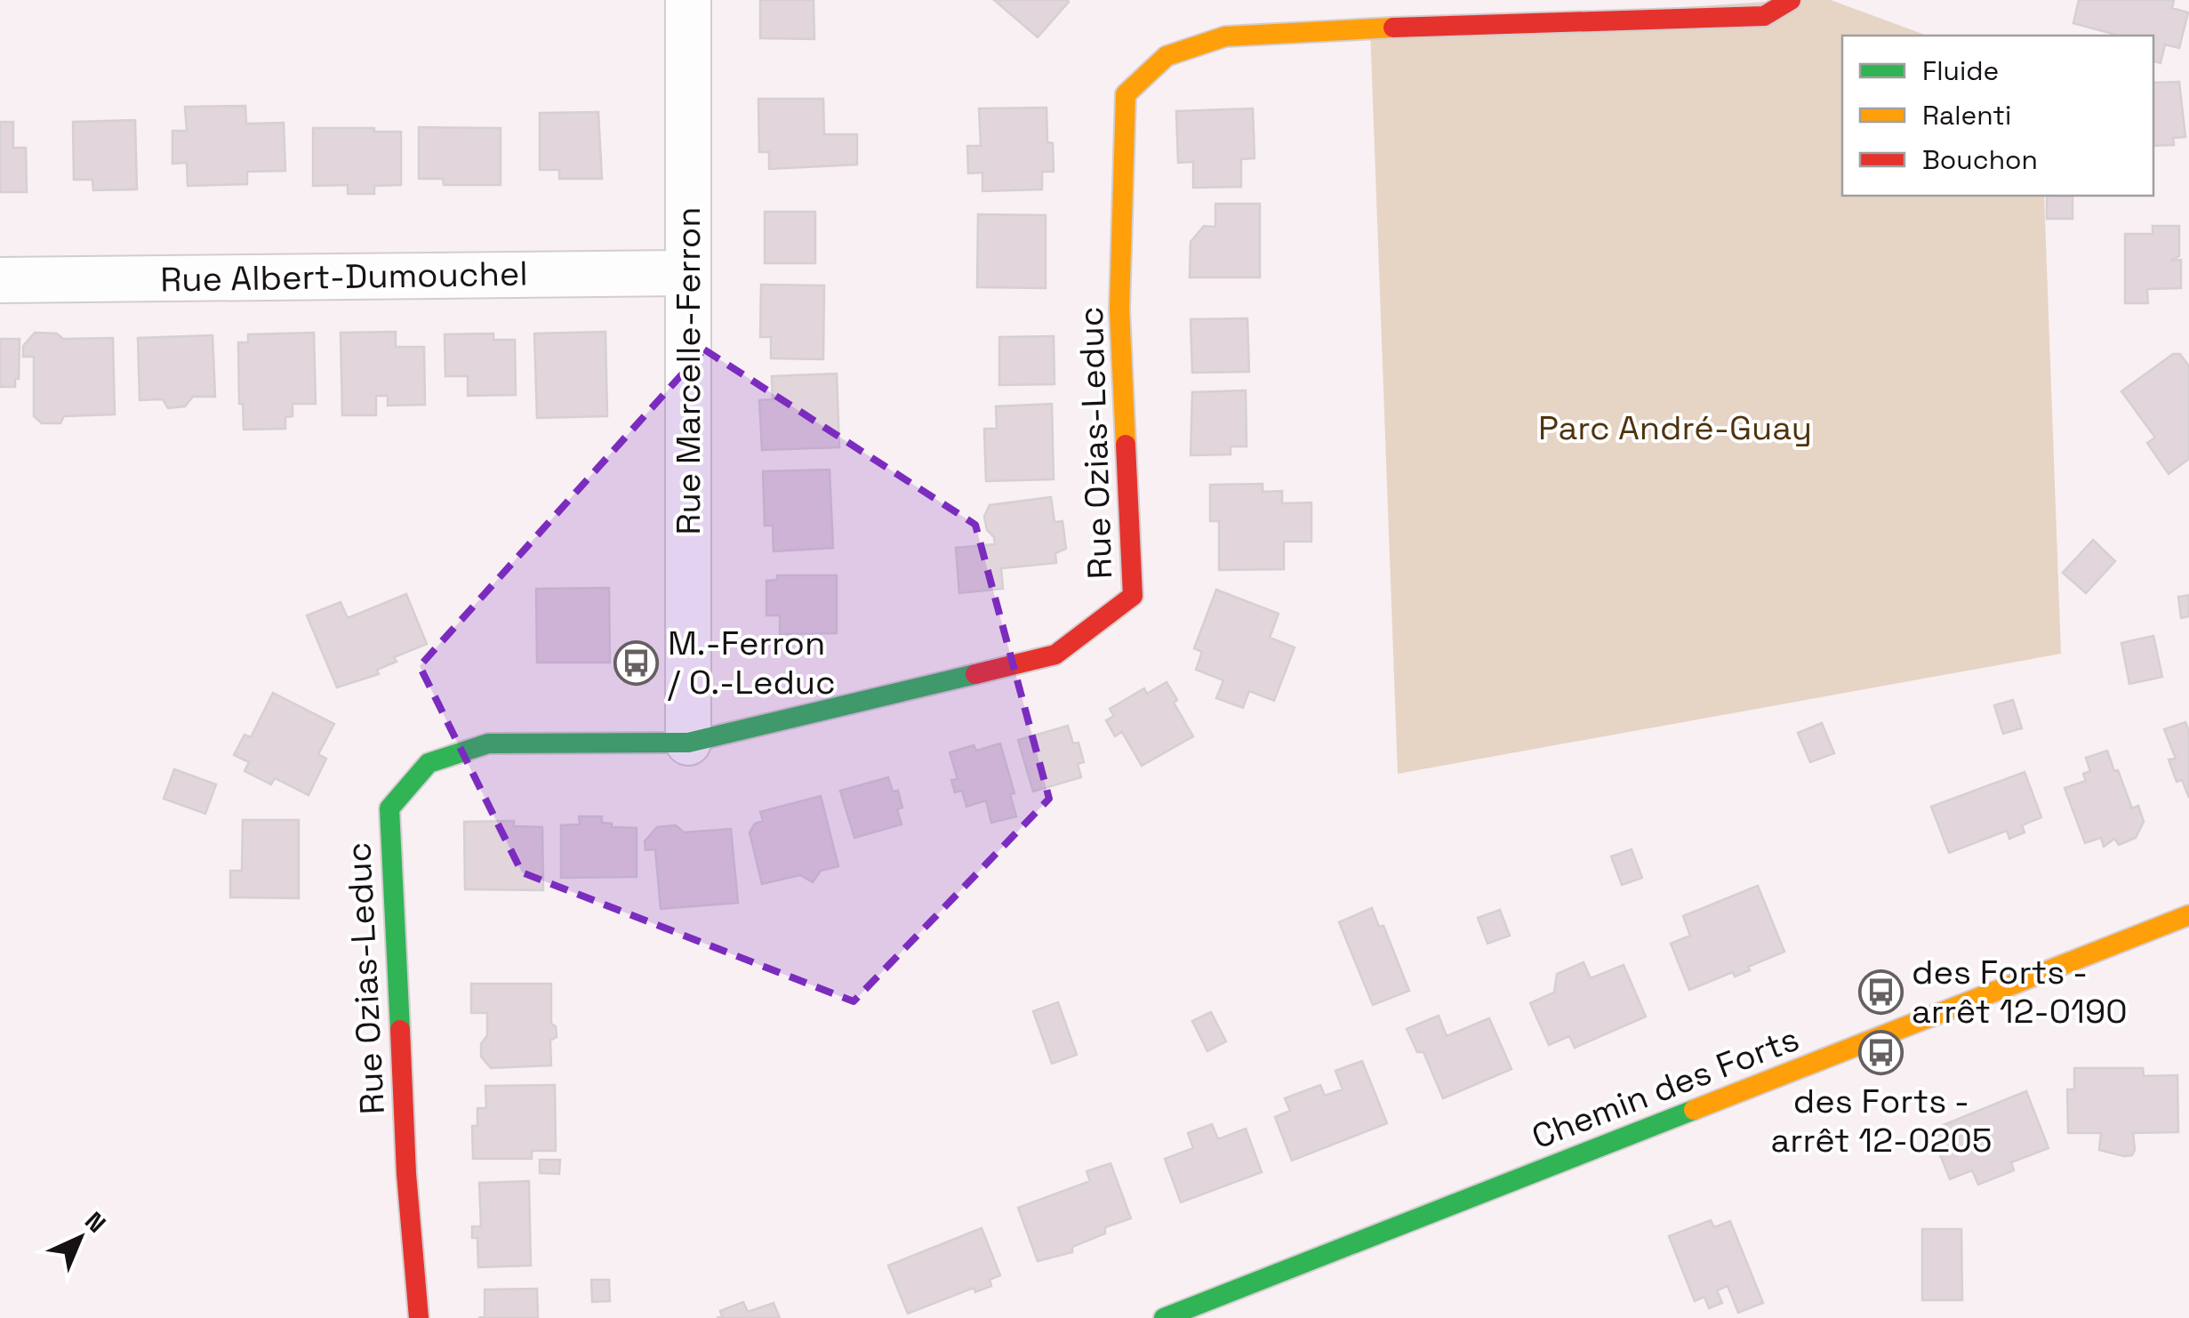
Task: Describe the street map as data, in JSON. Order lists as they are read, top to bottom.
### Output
{
  "streets": {
    "street": [
      "Rue Albert-Dumouchel",
      "Rue Marcelle-Ferron",
      "Rue Ozias-Leduc",
      "Chemin des Forts"
    ]
  },
  "crossings": [
    ["Rue Albert-Dumouchel", "Rue Marcelle-Ferron"],
    ["Rue Marcelle-Ferron", "Rue Ozias-Leduc"]
  ],
  "parks": ["Parc André-Guay"],
  "places": {
    "bus stop": ["M.-Ferron / O.-Leduc", "des Forts - arrêt 12-0190", "des Forts - arrêt 12-0205"]
  },
  "legend": ["Fluide", "Ralenti", "Bouchon"],
  "north": "top right"
}
